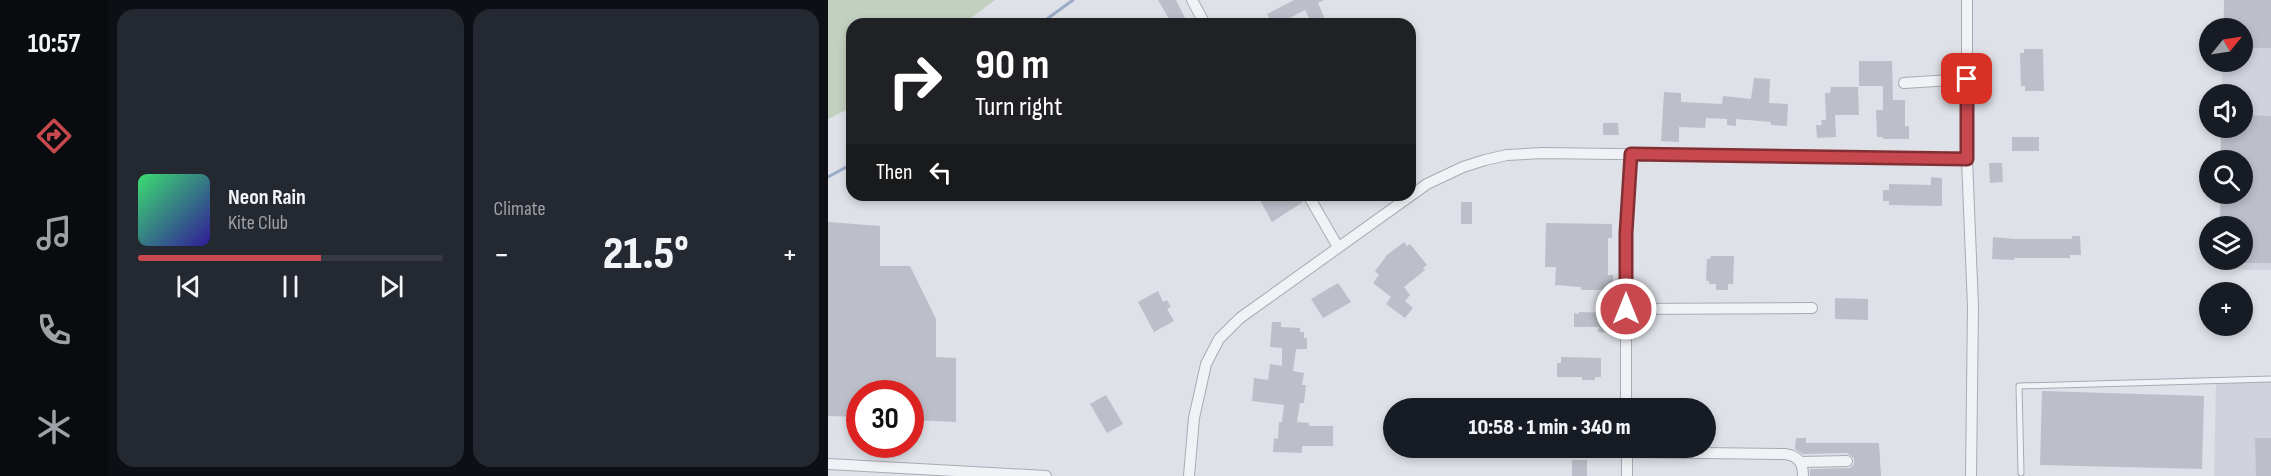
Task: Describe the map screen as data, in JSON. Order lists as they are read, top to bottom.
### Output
{
  "north": "top right",
  "page": {
    "tabs": "10:57",
    "tile": "Climate",
    "map_buttons": "+",
    "turn": ["90 m", "Turn right"],
    "then": "Then",
    "song": ["Neon Rain", "Kite Club"],
    "heat": ["−", "21.5°", "+"],
    "limit": "30",
    "trip": "10:58 · 1 min · 340 m"
  }
}
